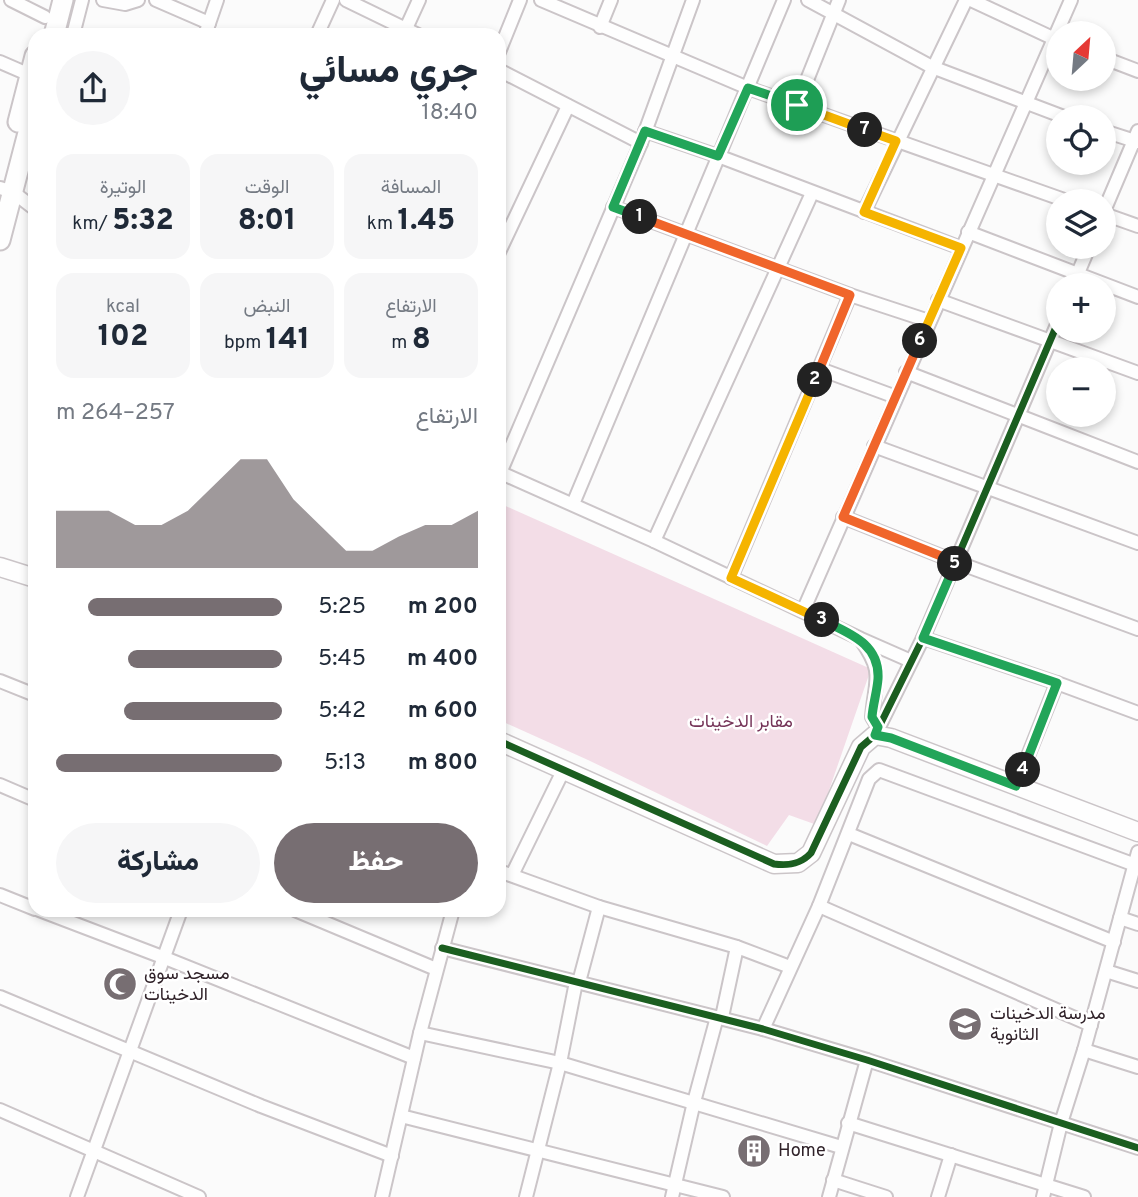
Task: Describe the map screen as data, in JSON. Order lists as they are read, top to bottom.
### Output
{
  "parks": ["مقابر الدخينات"],
  "places": {
    "mosque": ["مسجد سوق الدخينات"],
    "school or university": ["مدرسة الدخينات الثانوية"],
    "building": ["Home"]
  },
  "north": "top right",
  "page": {
    "map_buttons": ["+", "−"],
    "heading": ["جري مسائي", "18:40"],
    "pins": [
      "7",
      "1",
      "6",
      "2",
      "5",
      "3",
      "4"
    ],
    "stats": [
      ["المسافة", "1.45 km"],
      ["الوقت", "8:01"],
      ["الوتيرة", "5:32 /km"],
      ["الارتفاع", "8 m"],
      ["النبض", "141 bpm"],
      ["kcal", "102"]
    ],
    "chart": ["الارتفاع", "257–264 m"],
    "list": [
      {
        "name": "200 m",
        "note": "5:25"
      },
      {
        "name": "400 m",
        "note": "5:45"
      },
      {
        "name": "600 m",
        "note": "5:42"
      },
      {
        "name": "800 m",
        "note": "5:13"
      }
    ],
    "buttons": ["حفظ", "مشاركة"]
  }
}
